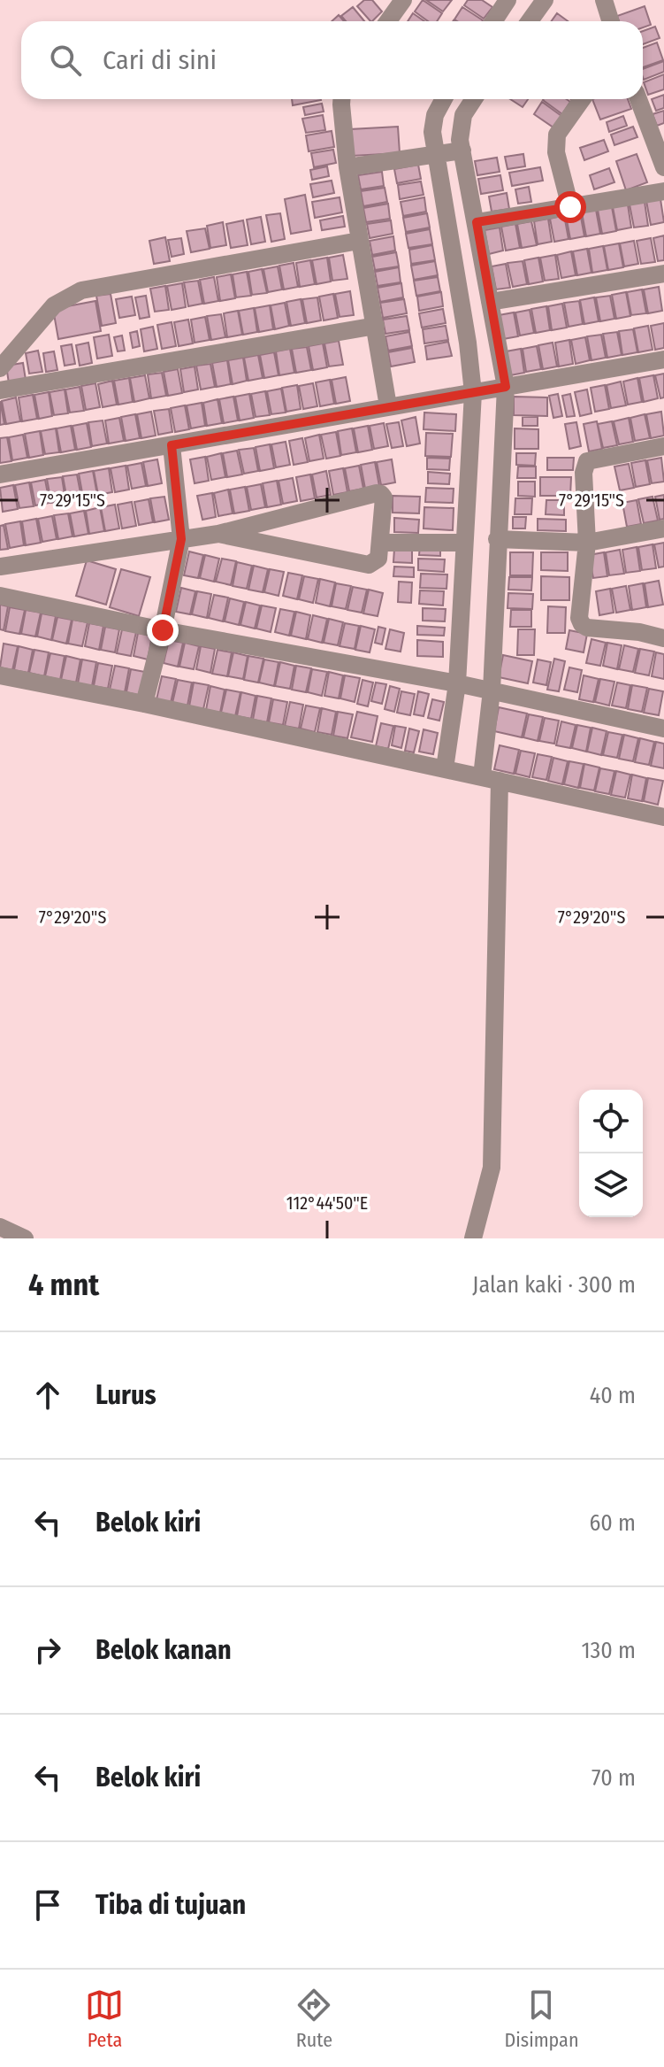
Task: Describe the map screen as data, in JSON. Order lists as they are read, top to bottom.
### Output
{
  "page": {
    "search": "Cari di sini",
    "heading": ["4 mnt", "Jalan kaki · 300 m"],
    "list": [
      ["Lurus", "40 m"],
      ["Belok kiri", "60 m"],
      ["Belok kanan", "130 m"],
      ["Belok kiri", "70 m"],
      "Tiba di tujuan"
    ],
    "nav": ["Peta", "Rute", "Disimpan"]
  },
  "coordinates": ["7°29'15\"S", "7°29'20\"S", "112°44'50\"E"]
}
